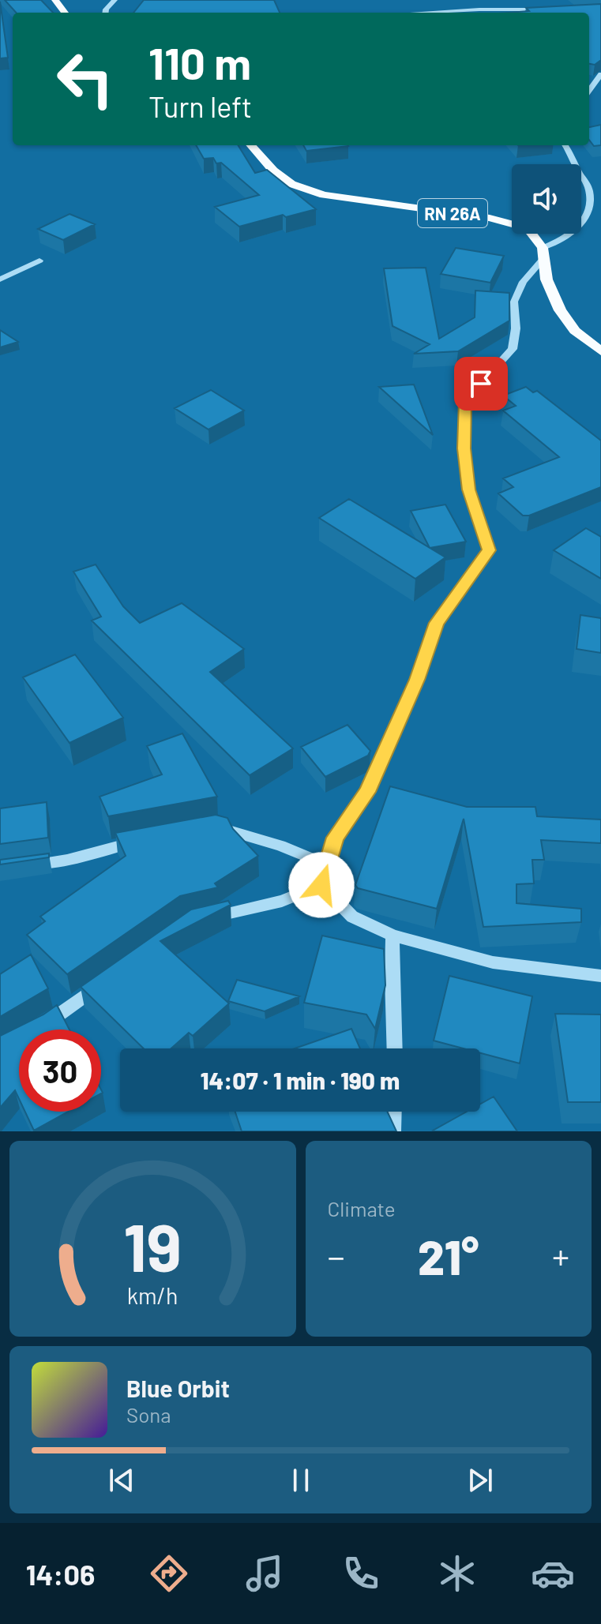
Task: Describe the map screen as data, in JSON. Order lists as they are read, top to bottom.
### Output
{
  "streets": {
    "main road": ["RN 26A"]
  },
  "page": {
    "turn": ["110 m", "Turn left"],
    "limit": "30",
    "trip": "14:07 · 1 min · 190 m",
    "tile": "Climate",
    "heat": ["−", "21°", "+"],
    "song": ["Blue Orbit", "Sona"],
    "tabs": "14:06",
    "gauge": ["19", "km/h"]
  }
}
